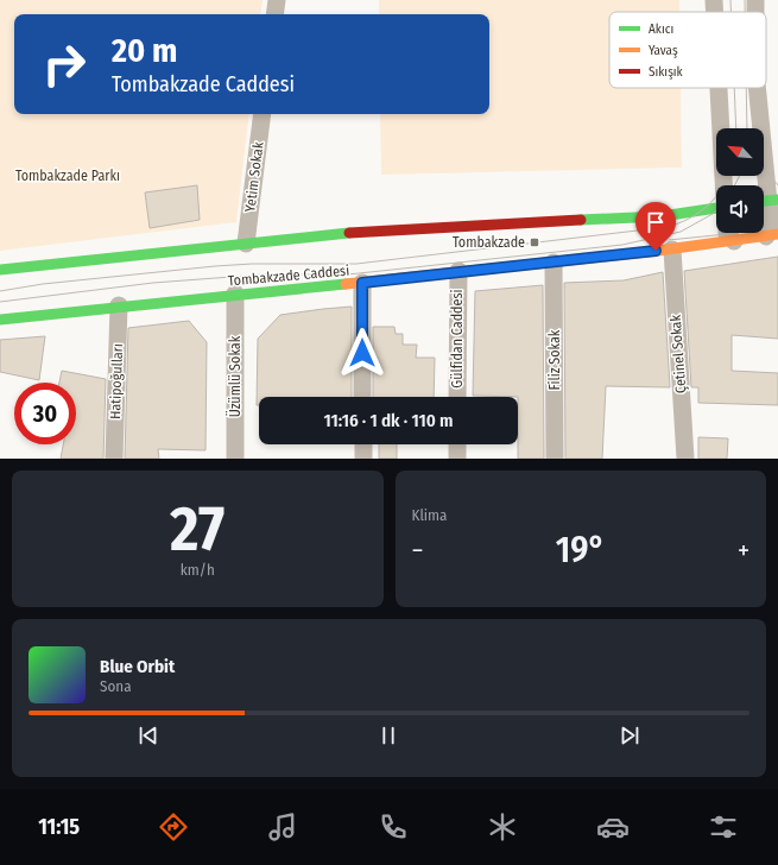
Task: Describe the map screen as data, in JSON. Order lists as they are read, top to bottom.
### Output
{
  "streets": {
    "main road": ["Tombakzade Caddesi"],
    "street": [
      "Yetim Sokak",
      "Gülfidan Caddesi",
      "Çetinel Sokak",
      "Filiz Sokak",
      "Üzümlü Sokak",
      "Hatipoğulları"
    ]
  },
  "crossings": [
    ["Tombakzade Caddesi", "Gülfidan Caddesi"],
    ["Tombakzade Caddesi", "Çetinel Sokak"],
    ["Tombakzade Caddesi", "Filiz Sokak"],
    ["Tombakzade Caddesi", "Üzümlü Sokak"],
    ["Tombakzade Caddesi", "Hatipoğulları"]
  ],
  "parks": ["Tombakzade Parkı"],
  "places": {
    "transit": ["Tombakzade"]
  },
  "legend": ["Akıcı", "Yavaş", "Sıkışık"],
  "north": "top left",
  "page": {
    "turn": ["20 m", "Tombakzade Caddesi"],
    "limit": "30",
    "trip": "11:16 · 1 dk · 110 m",
    "tile": [
      ["27", "km/h"],
      "Klima"
    ],
    "heat": ["−", "19°", "+"],
    "song": ["Blue Orbit", "Sona"],
    "tabs": "11:15"
  }
}
